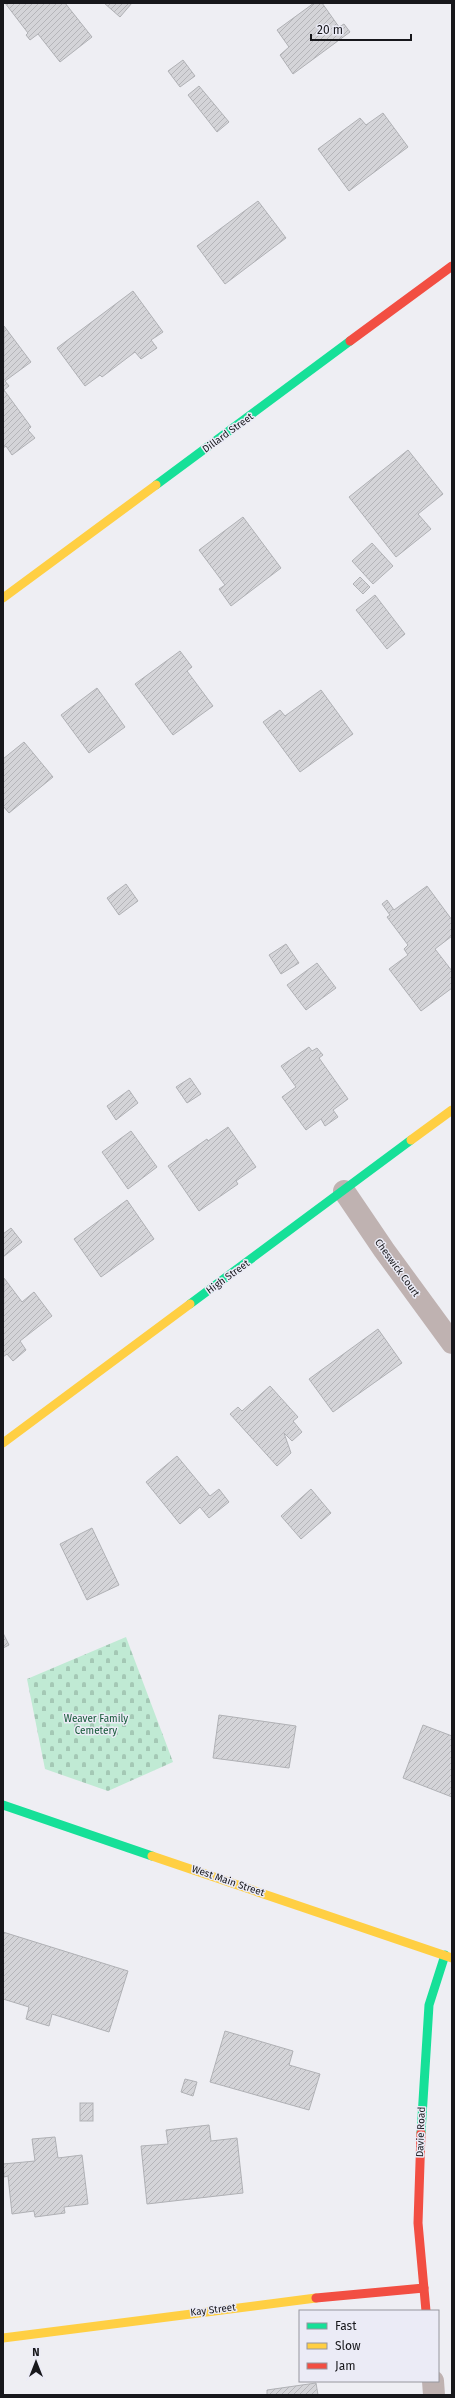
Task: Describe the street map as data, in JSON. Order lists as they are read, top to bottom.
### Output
{
  "streets": {
    "street": [
      "Dillard Street",
      "Cheswick Court",
      "High Street",
      "West Main Street",
      "Davie Road",
      "Kay Street"
    ]
  },
  "crossings": [
    ["Cheswick Court", "High Street"],
    ["West Main Street", "Davie Road"],
    ["Davie Road", "Kay Street"]
  ],
  "parks": ["Weaver Family Cemetery"],
  "legend": ["Fast", "Slow", "Jam"],
  "scale_bar": "20 m",
  "north": "top"
}
